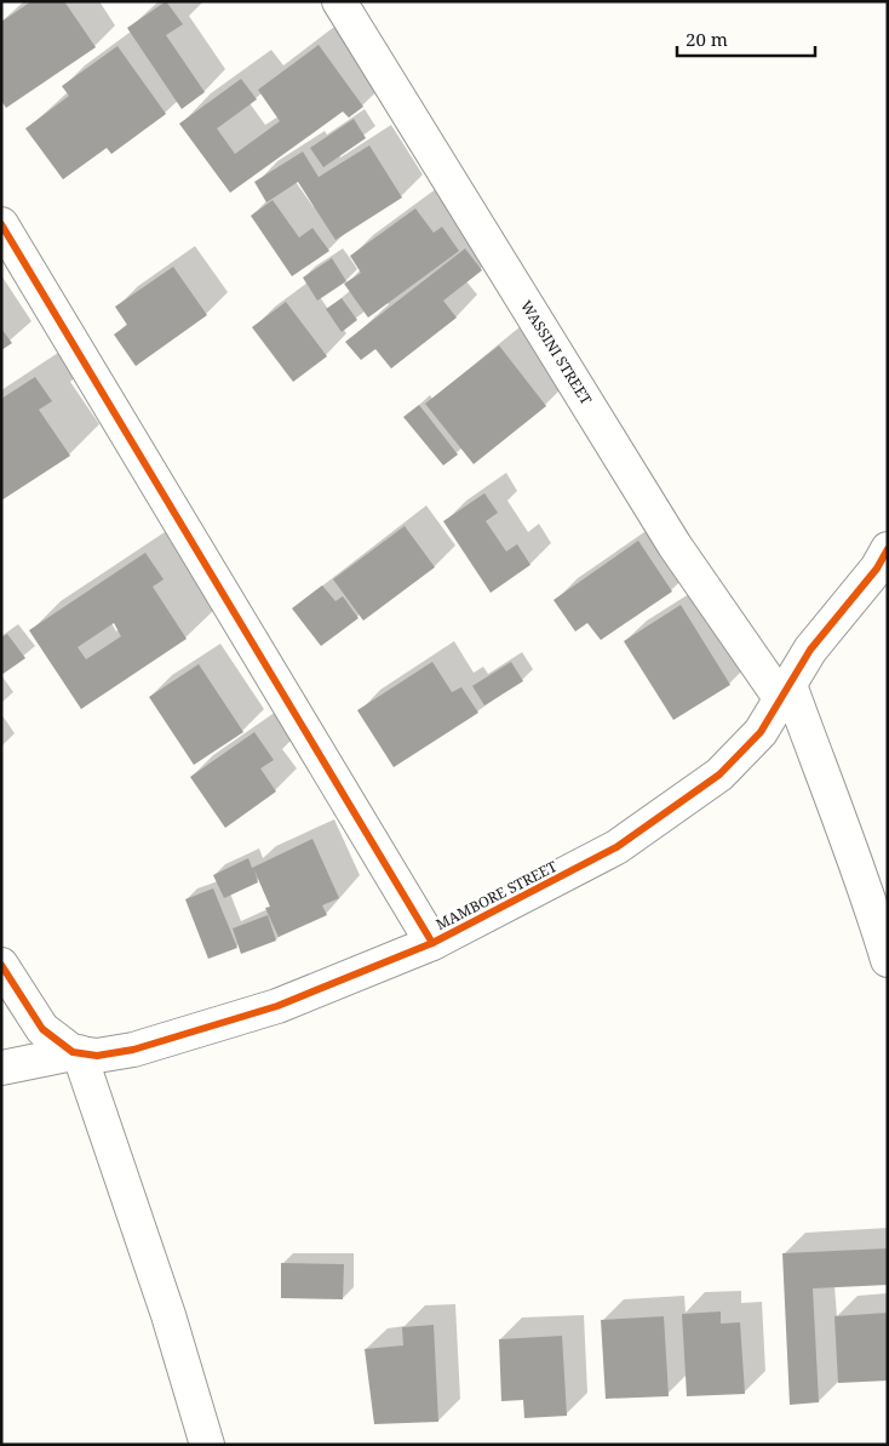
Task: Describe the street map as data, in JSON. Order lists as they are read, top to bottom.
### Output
{
  "streets": {
    "street": ["WASSINI STREET", "MAMBORE STREET"]
  },
  "crossings": [
    ["WASSINI STREET", "MAMBORE STREET"]
  ],
  "scale_bar": "20 m"
}
